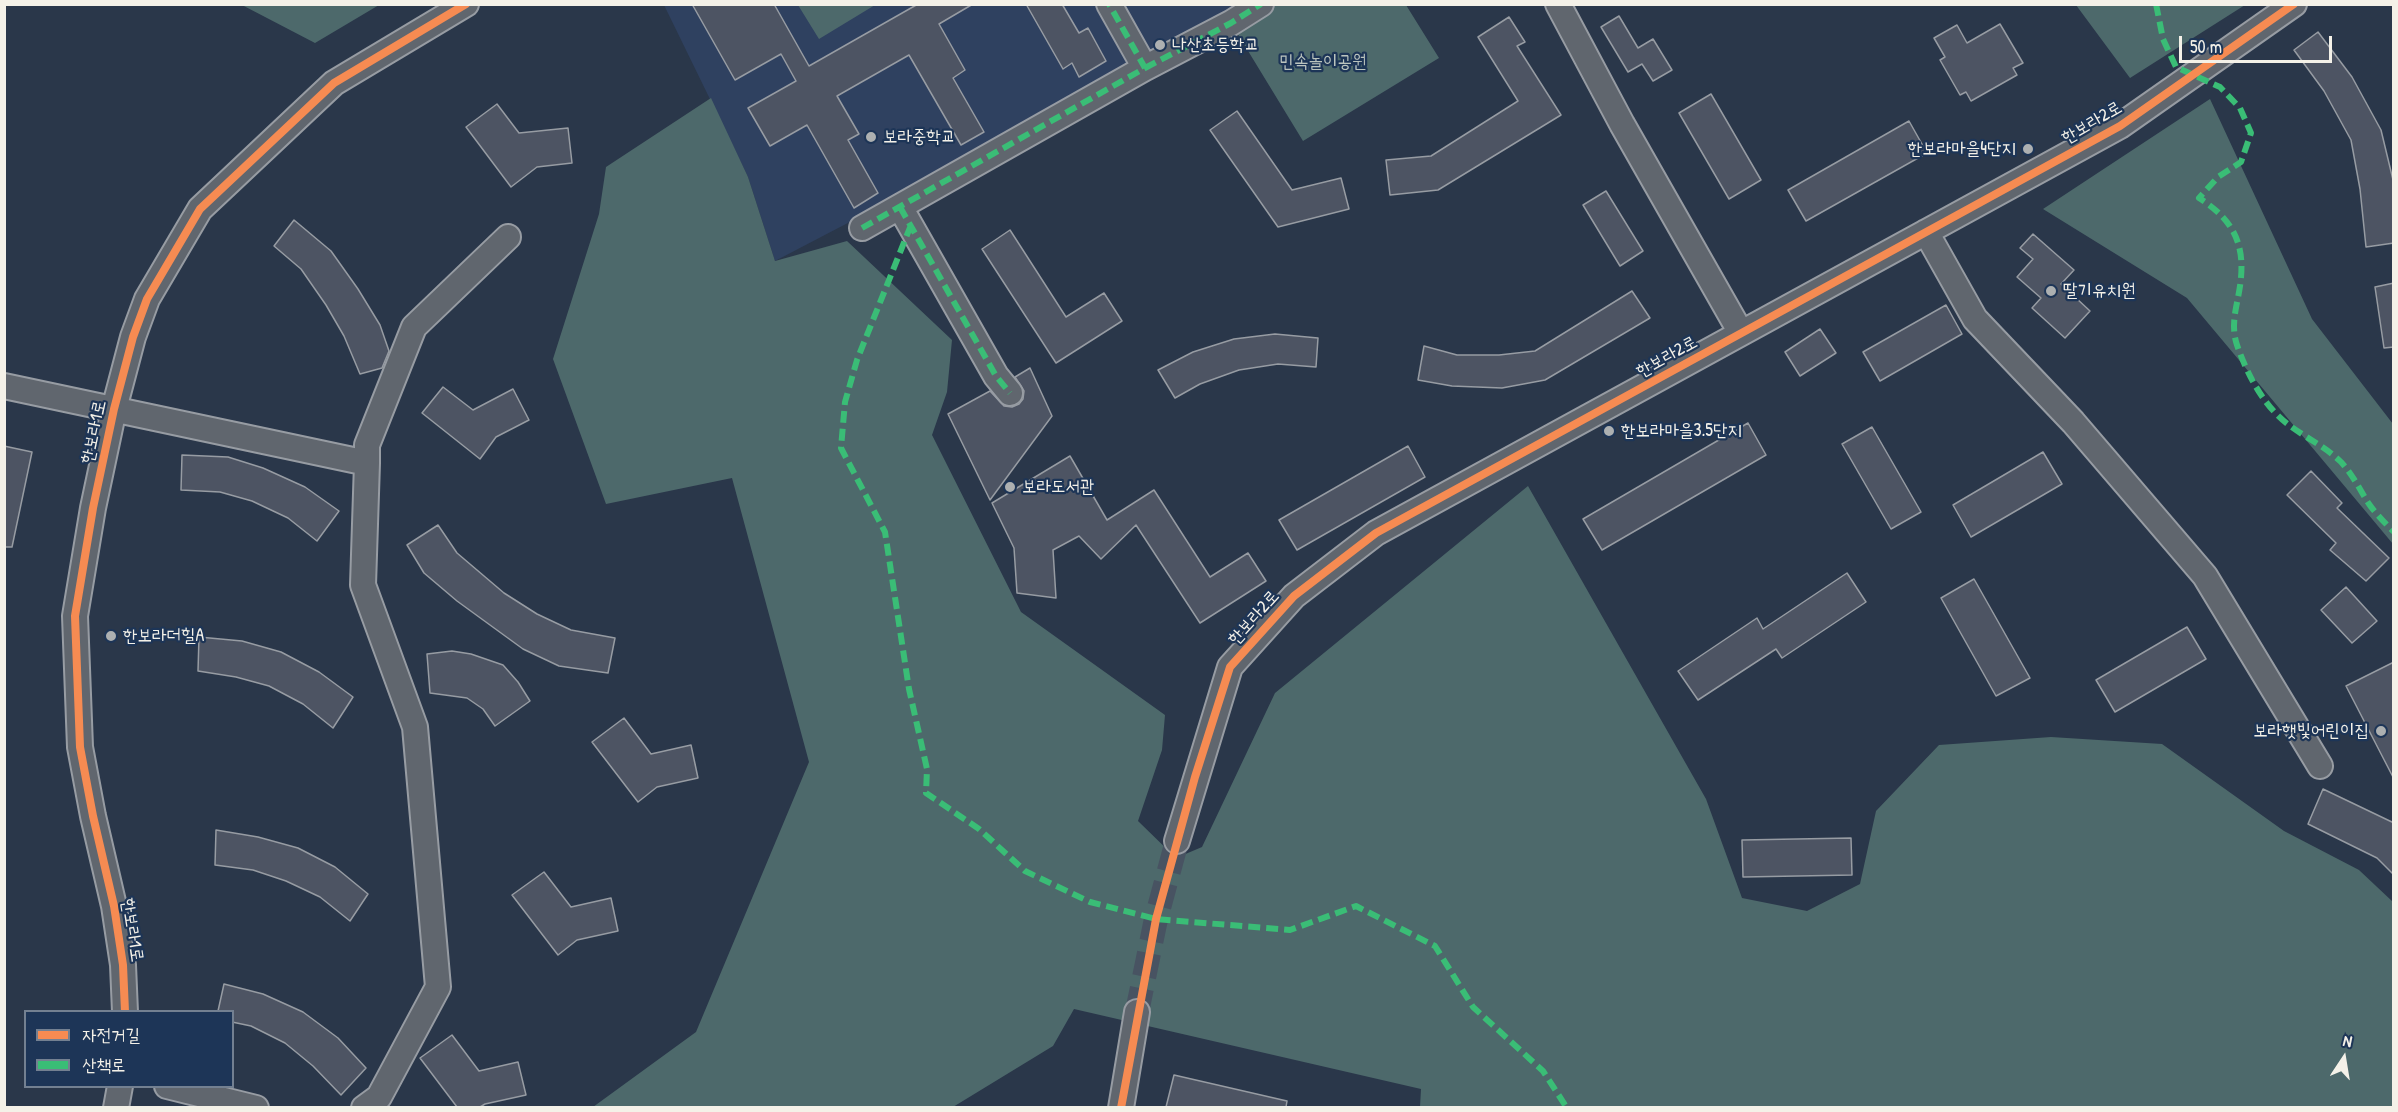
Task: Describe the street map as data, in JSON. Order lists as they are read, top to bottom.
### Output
{
  "streets": {
    "street": ["한보라2로", "한보라1로"]
  },
  "parks": ["민속놀이공원"],
  "places": [
    "나산초등학교",
    "보라중학교",
    "한보라마을4단지",
    "딸기유치원",
    "한보라마을3.5단지",
    "보라도서관",
    "한보라더힐A",
    "보라햇빛어린이집"
  ],
  "legend": ["자전거길", "산책로"],
  "scale_bar": "50 m",
  "north": "top"
}
